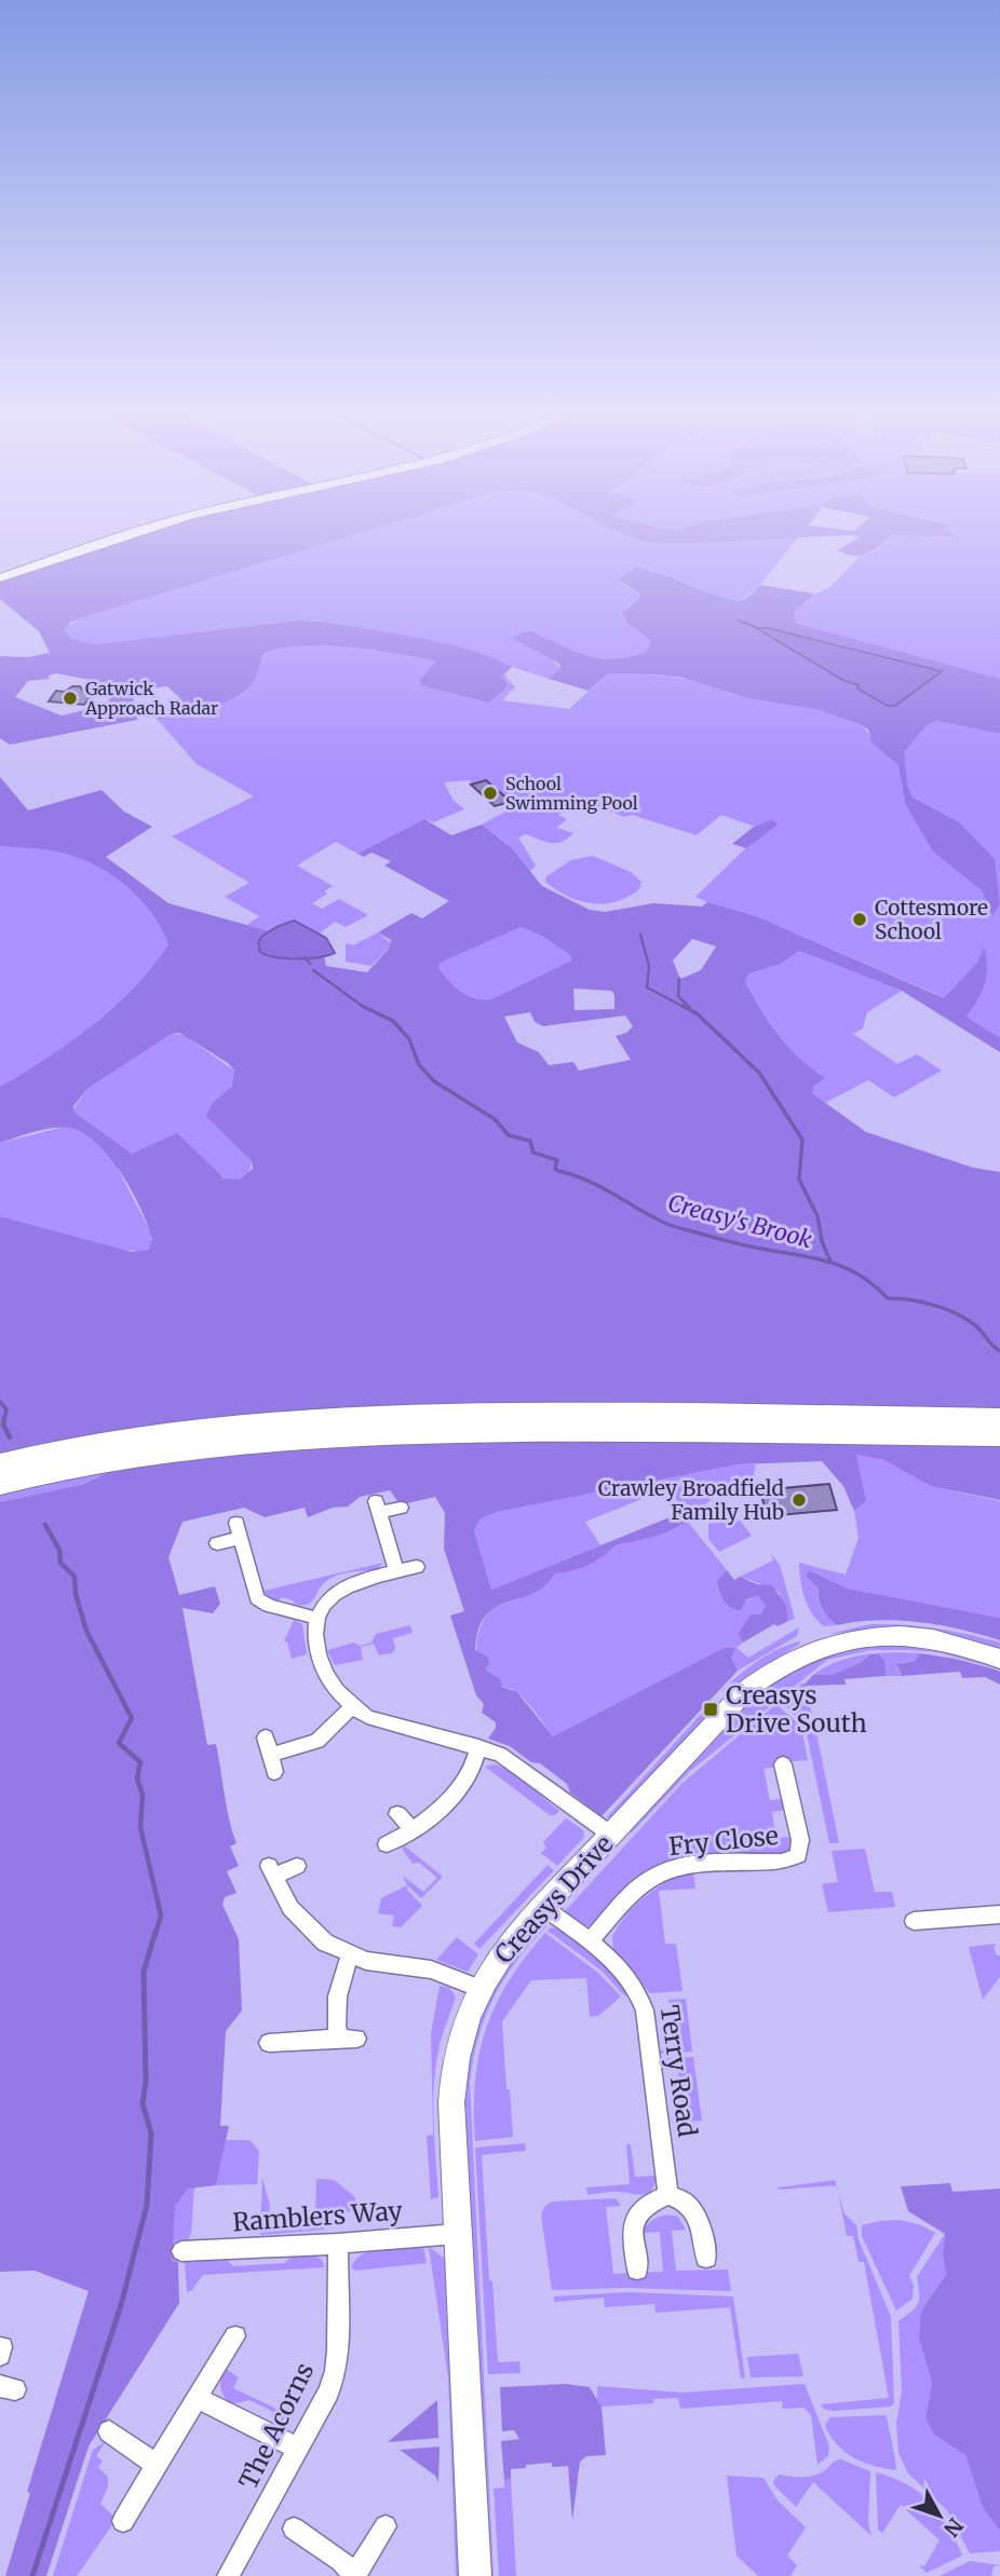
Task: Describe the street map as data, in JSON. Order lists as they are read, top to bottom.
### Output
{
  "streets": {
    "street": [
      "Fry Close",
      "Creasys Drive",
      "Terry Road",
      "Ramblers Way",
      "The Acorns"
    ]
  },
  "crossings": [
    ["Fry Close", "Terry Road"],
    ["Creasys Drive", "Terry Road"],
    ["Creasys Drive", "Ramblers Way"],
    ["Ramblers Way", "The Acorns"]
  ],
  "water": ["Creasy's Brook"],
  "places": {
    "other": [
      "Gatwick Approach Radar",
      "School Swimming Pool",
      "Cottesmore School",
      "Crawley Broadfield Family Hub"
    ],
    "transit": ["Creasys Drive South"]
  },
  "north": "bottom right"
}
